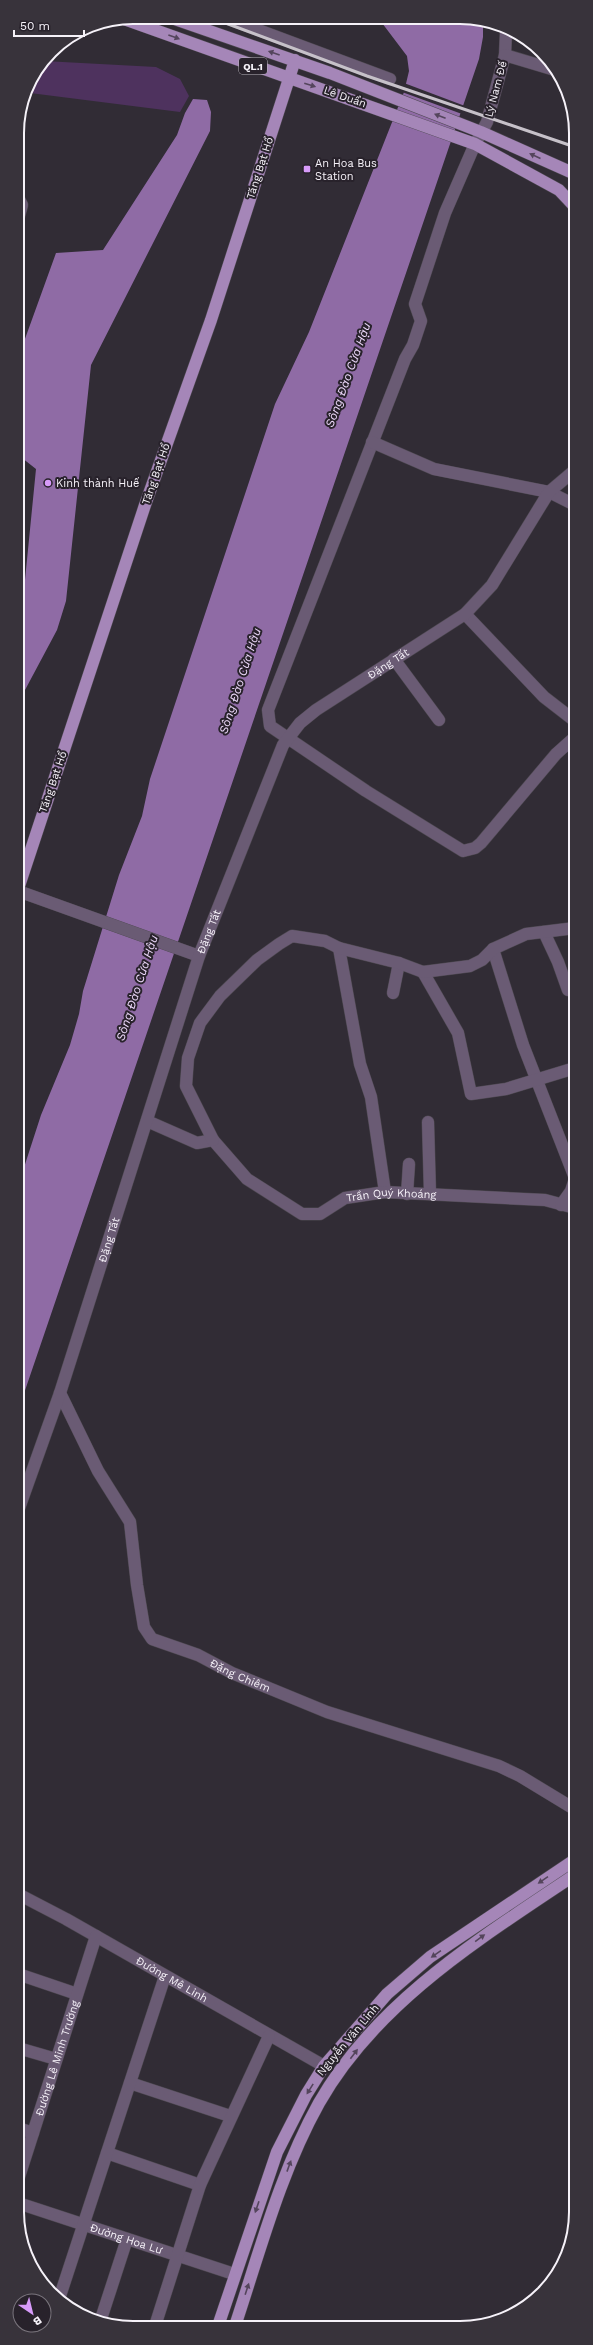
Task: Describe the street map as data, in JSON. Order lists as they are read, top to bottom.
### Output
{
  "streets": {
    "main road": [
      "QL.1",
      "Lê Duẩn",
      "Tăng Bạt Hổ",
      "Nguyễn Văn Linh"
    ],
    "street": [
      "Lý Nam Đế",
      "Đặng Tất",
      "Trần Quý Khoáng",
      "Đặng Chiêm",
      "Đường Mê Linh",
      "Đường Lê Minh Trường",
      "Đường Hoa Lư"
    ]
  },
  "crossings": [
    ["QL.1", "Lê Duẩn"],
    ["Lý Nam Đế", "Lê Duẩn"],
    ["Lý Nam Đế", "Đặng Tất"],
    ["Lê Duẩn", "Tăng Bạt Hổ"],
    ["Đặng Tất", "Đặng Chiêm"],
    ["Đường Mê Linh", "Nguyễn Văn Linh"],
    ["Đường Mê Linh", "Đường Lê Minh Trường"],
    ["Nguyễn Văn Linh", "Đường Hoa Lư"]
  ],
  "water": ["Sông Đào Cửa Hậu"],
  "places": {
    "transit": ["An Hoa Bus Station"],
    "other": ["Kinh thành Huế"]
  },
  "scale_bar": "50 m",
  "north": "bottom right"
}
